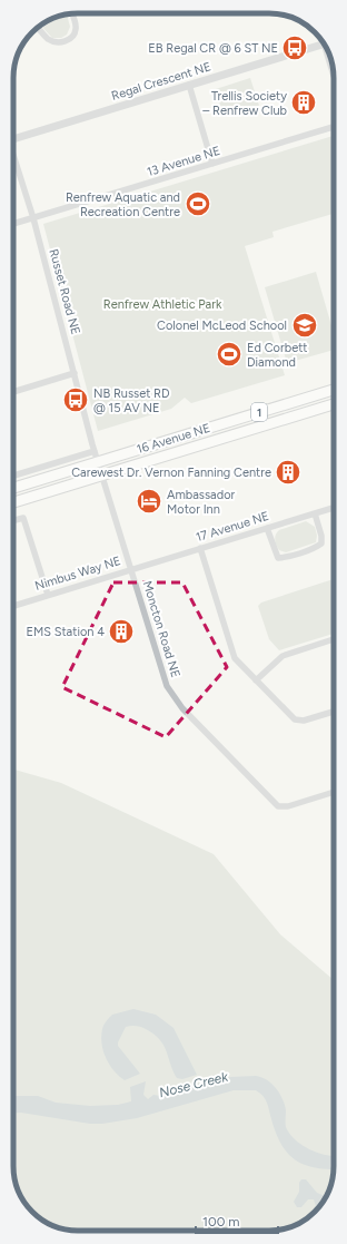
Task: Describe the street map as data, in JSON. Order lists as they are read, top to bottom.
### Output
{
  "streets": {
    "highway": ["1", "16 Avenue NE"],
    "street": [
      "Regal Crescent NE",
      "13 Avenue NE",
      "Russet Road NE",
      "17 Avenue NE",
      "Nimbus Way NE",
      "Moncton Road NE"
    ]
  },
  "crossings": [
    ["13 Avenue NE", "Russet Road NE"],
    ["Russet Road NE", "16 Avenue NE"],
    ["Russet Road NE", "Moncton Road NE"],
    ["16 Avenue NE", "Moncton Road NE"],
    ["17 Avenue NE", "Nimbus Way NE"],
    ["17 Avenue NE", "Moncton Road NE"],
    ["Nimbus Way NE", "Moncton Road NE"]
  ],
  "water": ["Nose Creek"],
  "parks": ["Renfrew Athletic Park"],
  "places": {
    "bus stop": ["EB Regal CR @ 6 ST NE", "NB Russet RD @ 15 AV NE"],
    "building": ["Trellis Society – Renfrew Club", "Carewest Dr. Vernon Fanning Centre", "EMS Station 4"],
    "sports": ["Renfrew Aquatic and Recreation Centre", "Ed Corbett Diamond"],
    "school or university": ["Colonel McLeod School"],
    "hotel": ["Ambassador Motor Inn"]
  },
  "scale_bar": "100 m"
}
